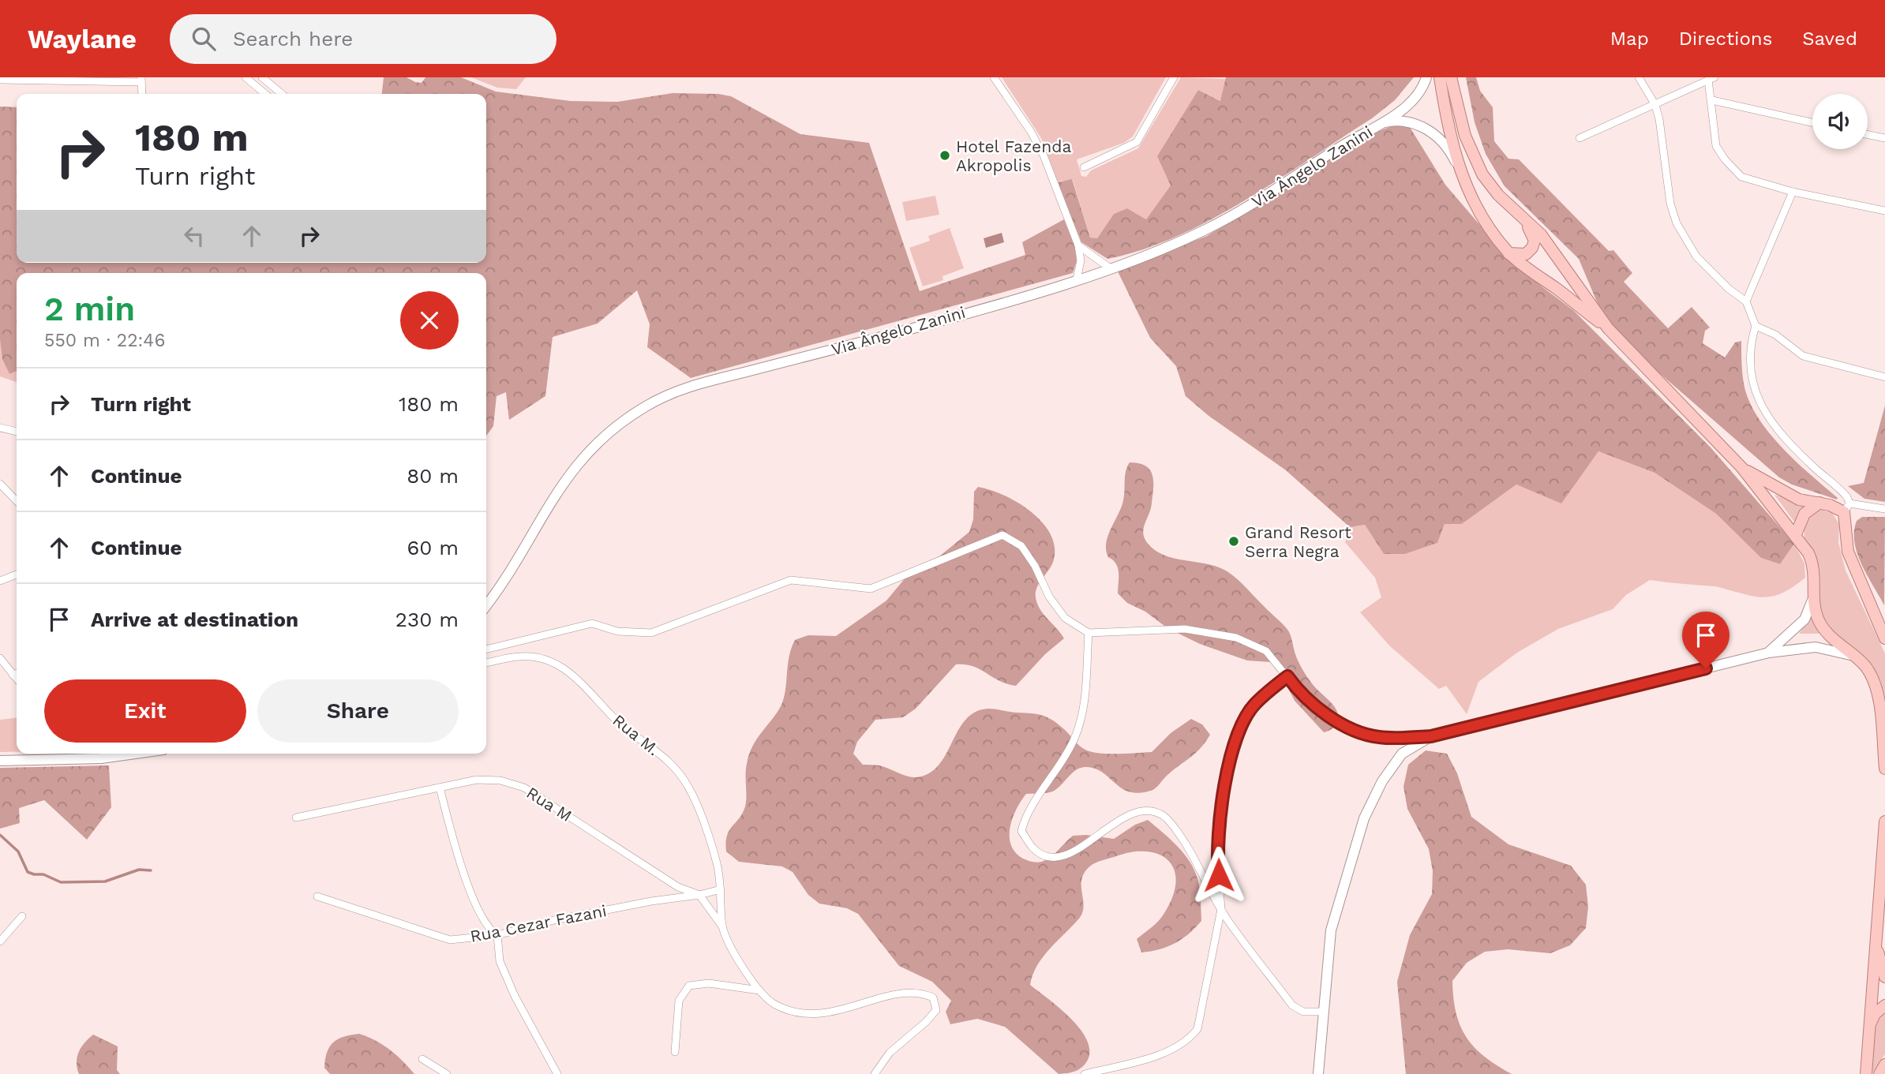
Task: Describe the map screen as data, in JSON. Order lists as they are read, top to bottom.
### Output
{
  "streets": {
    "street": [
      "Via Ângelo Zanini",
      "Rua M.",
      "Rua M",
      "Rua Cezar Fazani"
    ]
  },
  "crossings": [
    ["Rua M", "Rua Cezar Fazani"]
  ],
  "places": ["Hotel Fazenda Akropolis", "Grand Resort Serra Negra"],
  "page": {
    "header": "Waylane",
    "search": "Search here",
    "nav": ["Map", "Directions", "Saved"],
    "turn": ["180 m", "Turn right"],
    "heading": ["2 min", "550 m · 22:46"],
    "list": [
      {
        "name": "Turn right",
        "value": "180 m"
      },
      {
        "name": "Continue",
        "value": "80 m"
      },
      {
        "name": "Continue",
        "value": "60 m"
      },
      {
        "name": "Arrive at destination",
        "value": "230 m"
      }
    ],
    "buttons": ["Exit", "Share"]
  }
}
